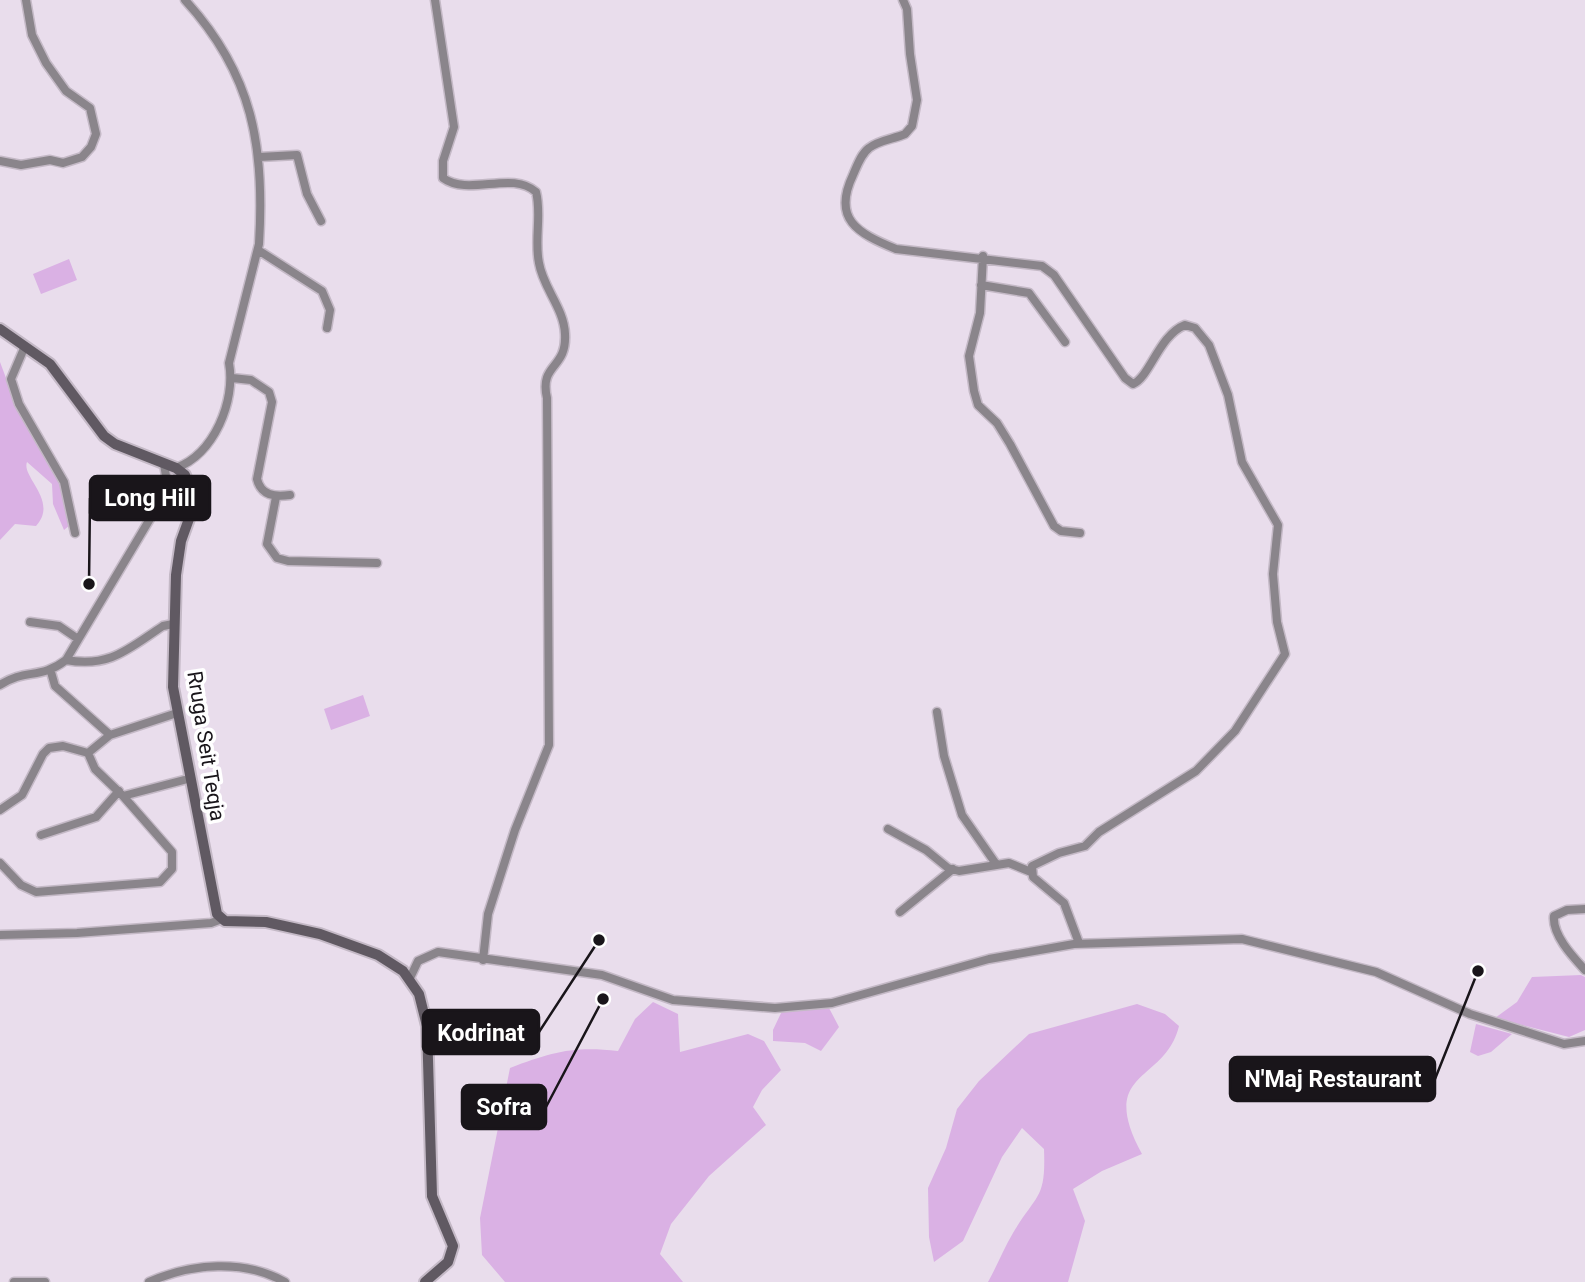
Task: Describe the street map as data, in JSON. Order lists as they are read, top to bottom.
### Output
{
  "streets": {
    "main road": ["Rruga Seit Teqja"]
  },
  "places": [
    "Long Hill",
    "Kodrinat",
    "N'Maj Restaurant",
    "Sofra"
  ]
}
